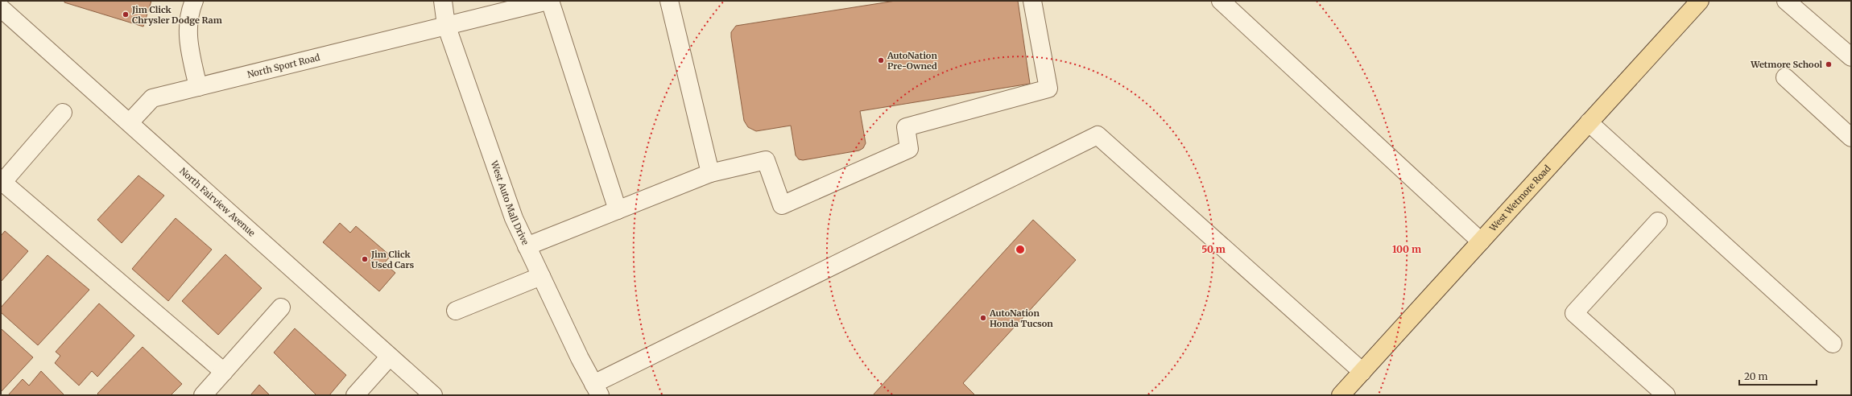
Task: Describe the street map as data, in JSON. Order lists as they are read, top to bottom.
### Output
{
  "streets": {
    "main road": ["West Wetmore Road"],
    "street": ["North Sport Road", "North Fairview Avenue", "West Auto Mall Drive"]
  },
  "crossings": [
    ["North Sport Road", "North Fairview Avenue"],
    ["North Sport Road", "West Auto Mall Drive"]
  ],
  "places": [
    "Jim Click Chrysler Dodge Ram",
    "AutoNation Pre-Owned",
    "Wetmore School",
    "Jim Click Used Cars",
    "AutoNation Honda Tucson"
  ],
  "scale_bar": "20 m",
  "rings": ["50 m", "100 m"]
}
